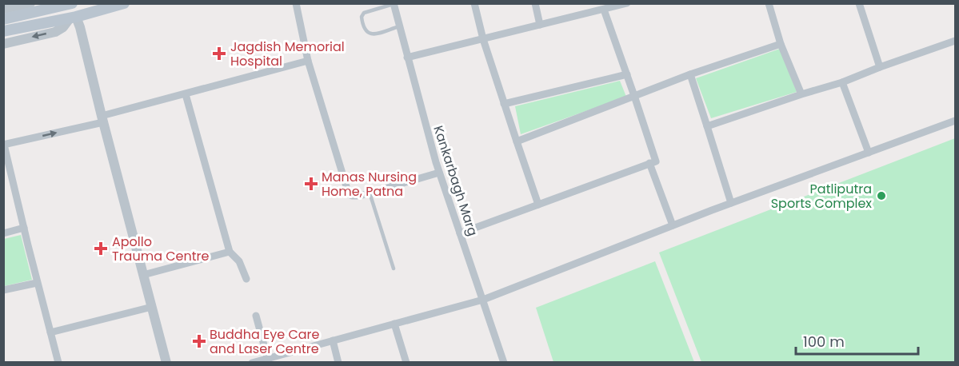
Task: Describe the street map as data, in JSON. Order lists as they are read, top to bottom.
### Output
{
  "streets": {
    "street": ["Kankarbagh Marg"]
  },
  "places": {
    "health": [
      "Jagdish Memorial Hospital",
      "Manas Nursing Home, Patna",
      "Apollo Trauma Centre",
      "Buddha Eye Care and Laser Centre"
    ],
    "other": ["Patliputra Sports Complex"]
  },
  "scale_bar": "100 m"
}
